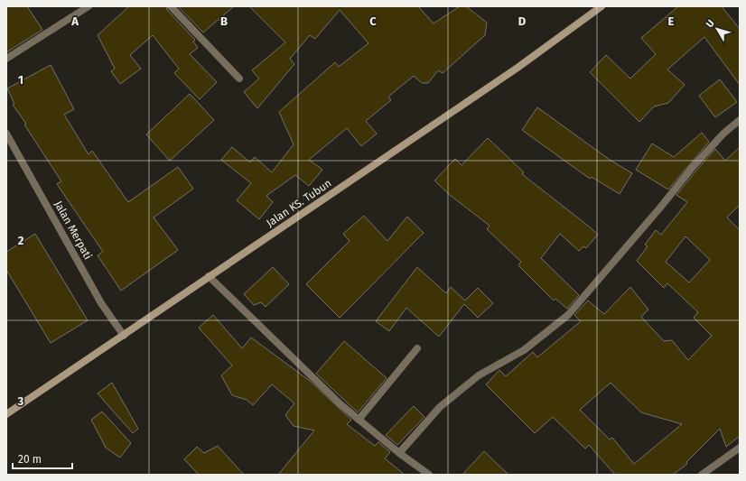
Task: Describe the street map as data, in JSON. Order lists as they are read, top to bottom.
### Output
{
  "streets": {
    "main road": ["Jalan KS. Tubun"],
    "street": ["Jalan Merpati"]
  },
  "crossings": [
    ["Jalan KS. Tubun", "Jalan Merpati"]
  ],
  "scale_bar": "20 m",
  "north": "top left",
  "grid": {
    "columns": [
      "A",
      "B",
      "C",
      "D",
      "E"
    ],
    "rows": ["1", "2", "3"]
  }
}
